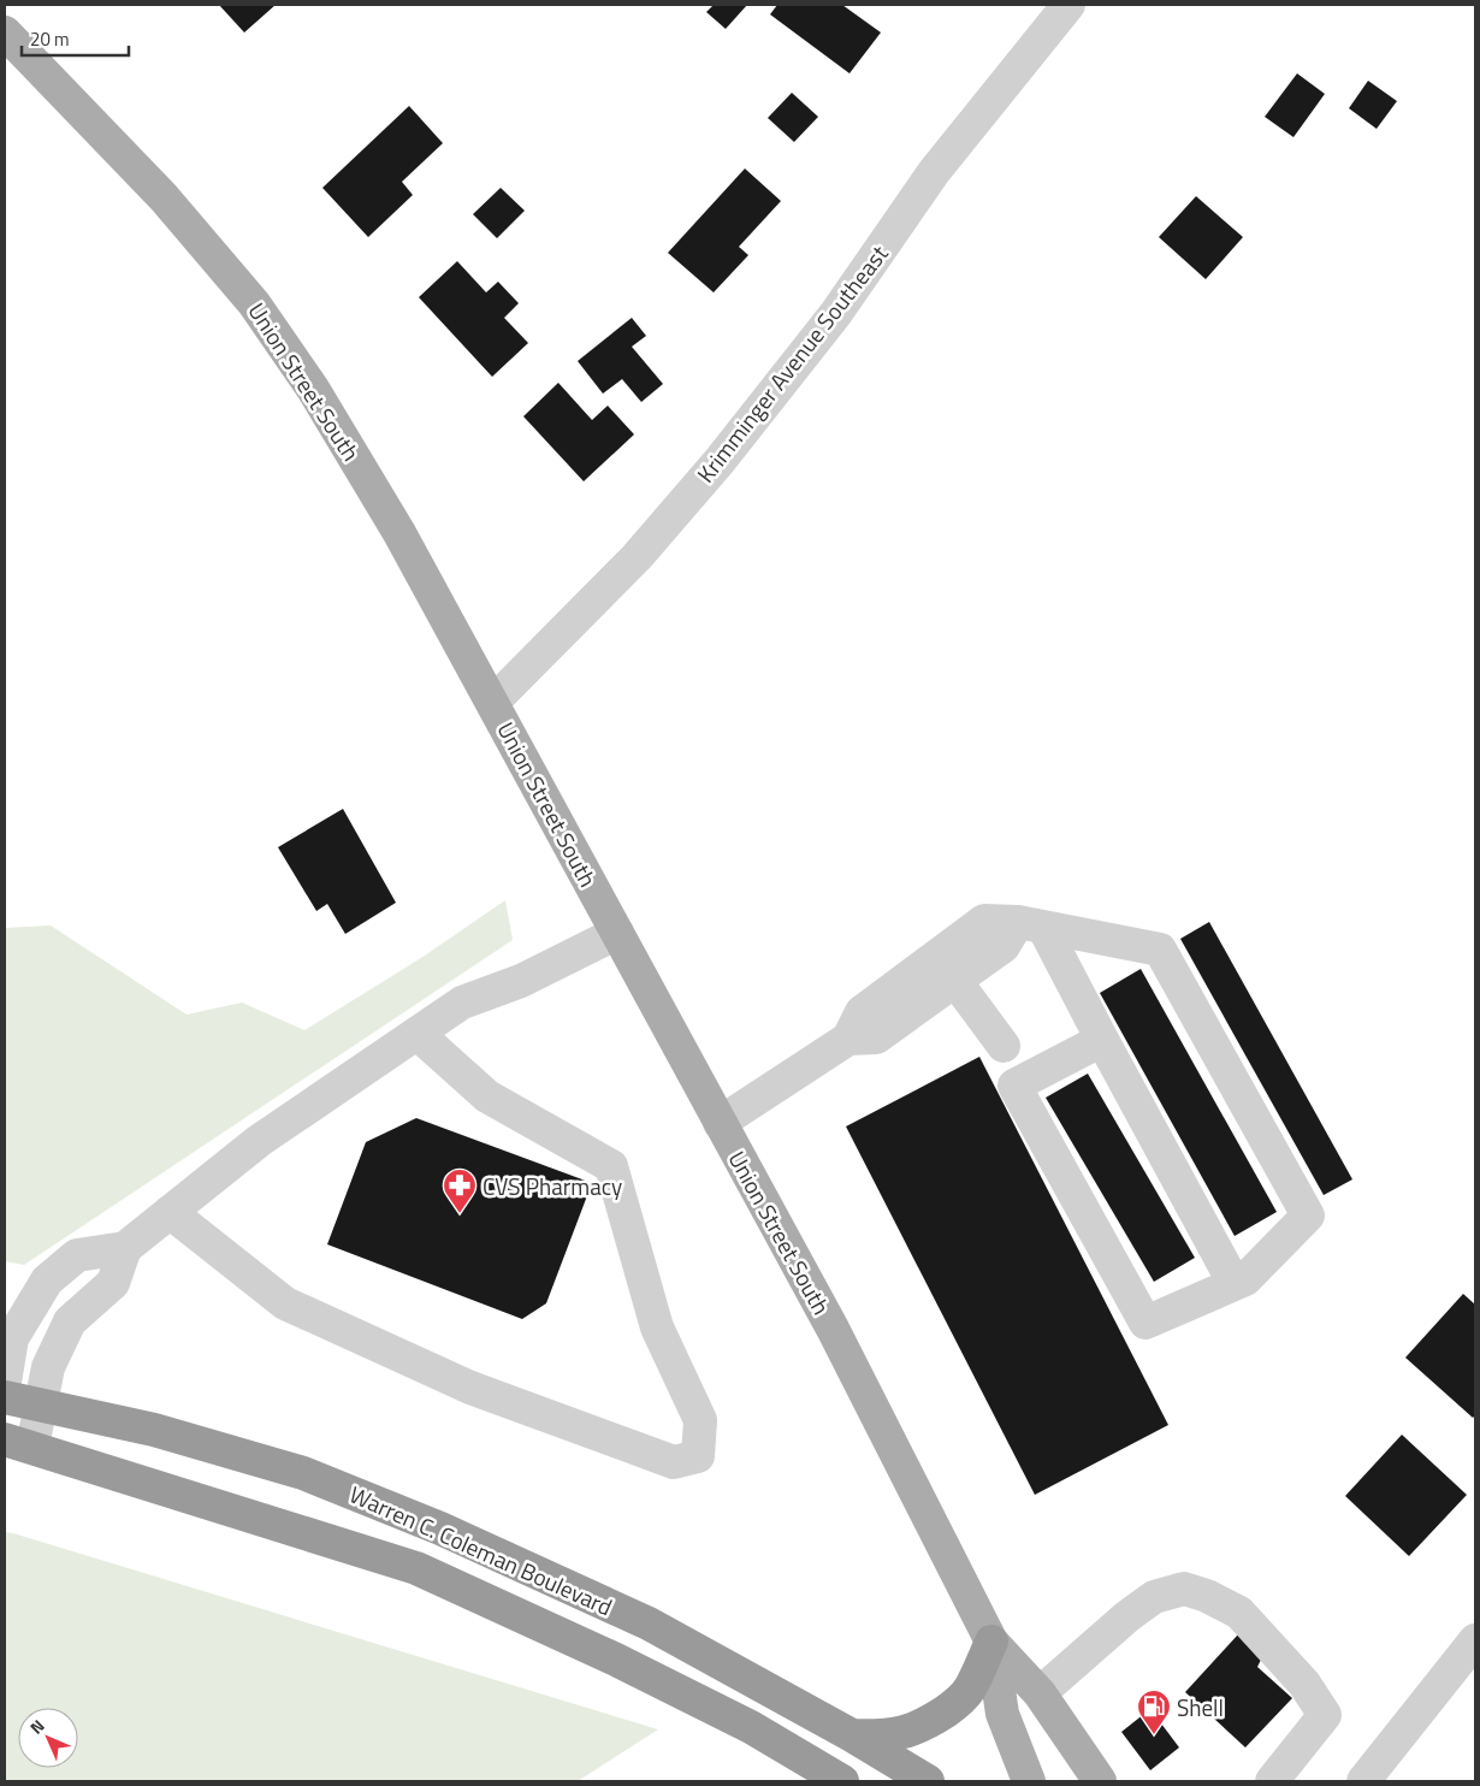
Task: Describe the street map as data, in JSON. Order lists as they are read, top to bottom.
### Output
{
  "streets": {
    "highway": ["Warren C. Coleman Boulevard"],
    "main road": ["Union Street South"],
    "street": ["Krimminger Avenue Southeast"]
  },
  "crossings": [
    ["Krimminger Avenue Southeast", "Union Street South"]
  ],
  "places": {
    "pharmacy": ["CVS Pharmacy"],
    "fuel station": ["Shell"]
  },
  "scale_bar": "20 m",
  "north": "top left"
}
